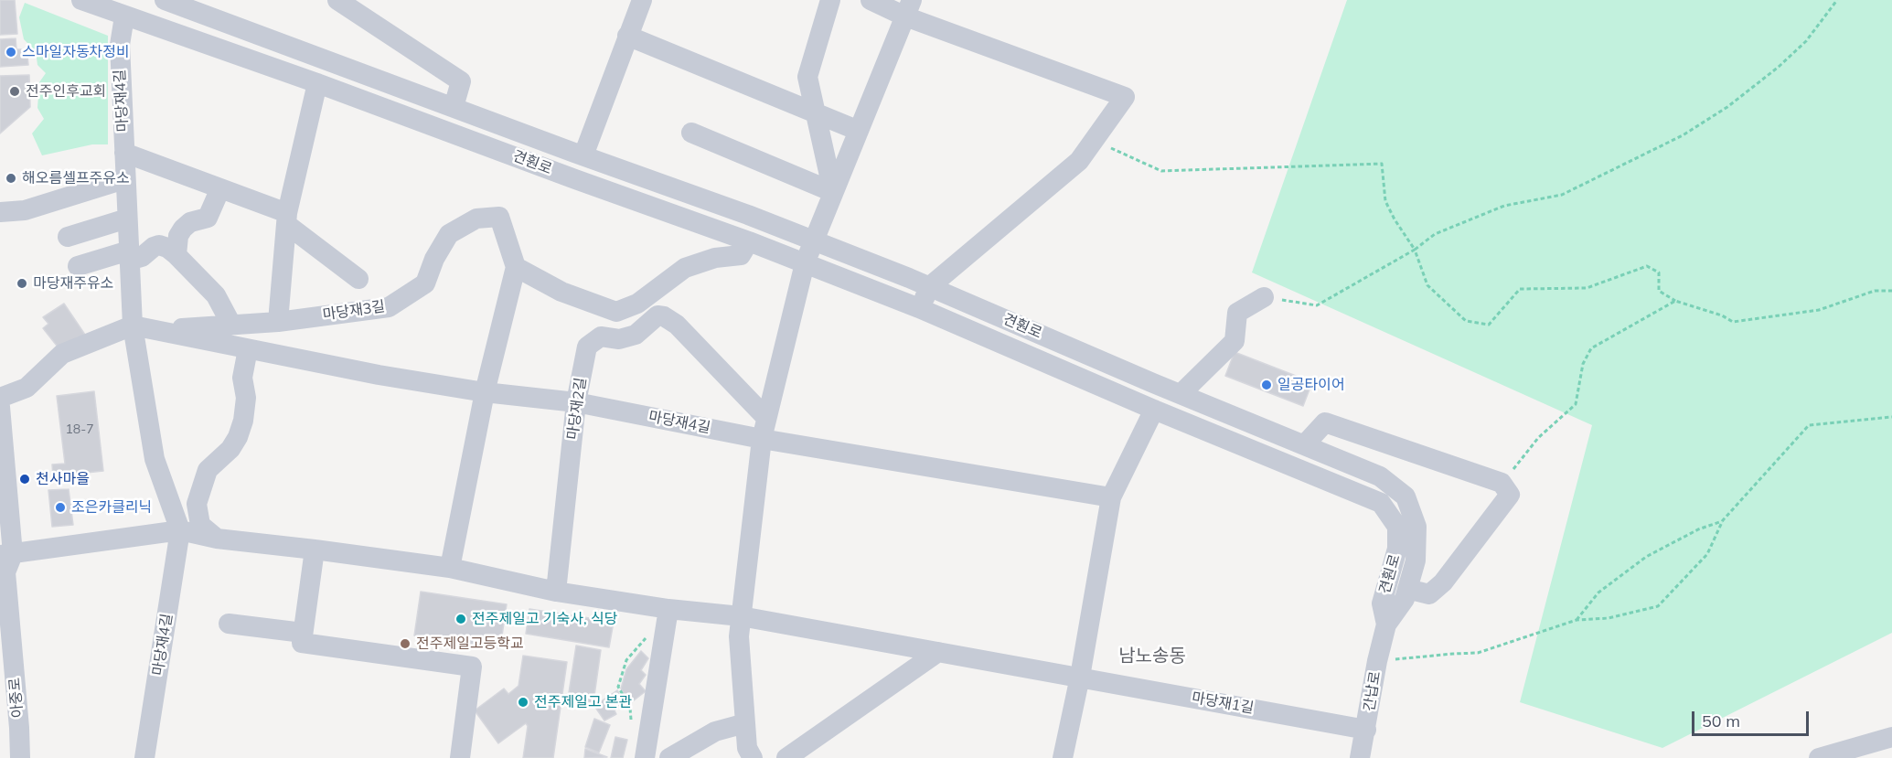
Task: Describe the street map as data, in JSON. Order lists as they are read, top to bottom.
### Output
{
  "streets": {
    "street": [
      "마당재4길",
      "견훤로",
      "마당재3길",
      "마당재2길",
      "간납로",
      "아중로",
      "마당재1길"
    ]
  },
  "crossings": [
    ["마당재4길", "견훤로"],
    ["마당재4길", "마당재2길"],
    ["견훤로", "간납로"],
    ["간납로", "마당재1길"]
  ],
  "districts": ["남노송동"],
  "places": [
    "스마일자동차정비",
    "전주인후교회",
    "해오름셀프주유소",
    "마당재주유소",
    "일공타이어",
    "천사마을",
    "조은카클리닉",
    "전주제일고 기숙사, 식당",
    "전주제일고등학교",
    "전주제일고 본관"
  ],
  "house_numbers": ["18-7"],
  "scale_bar": "50 m"
}
